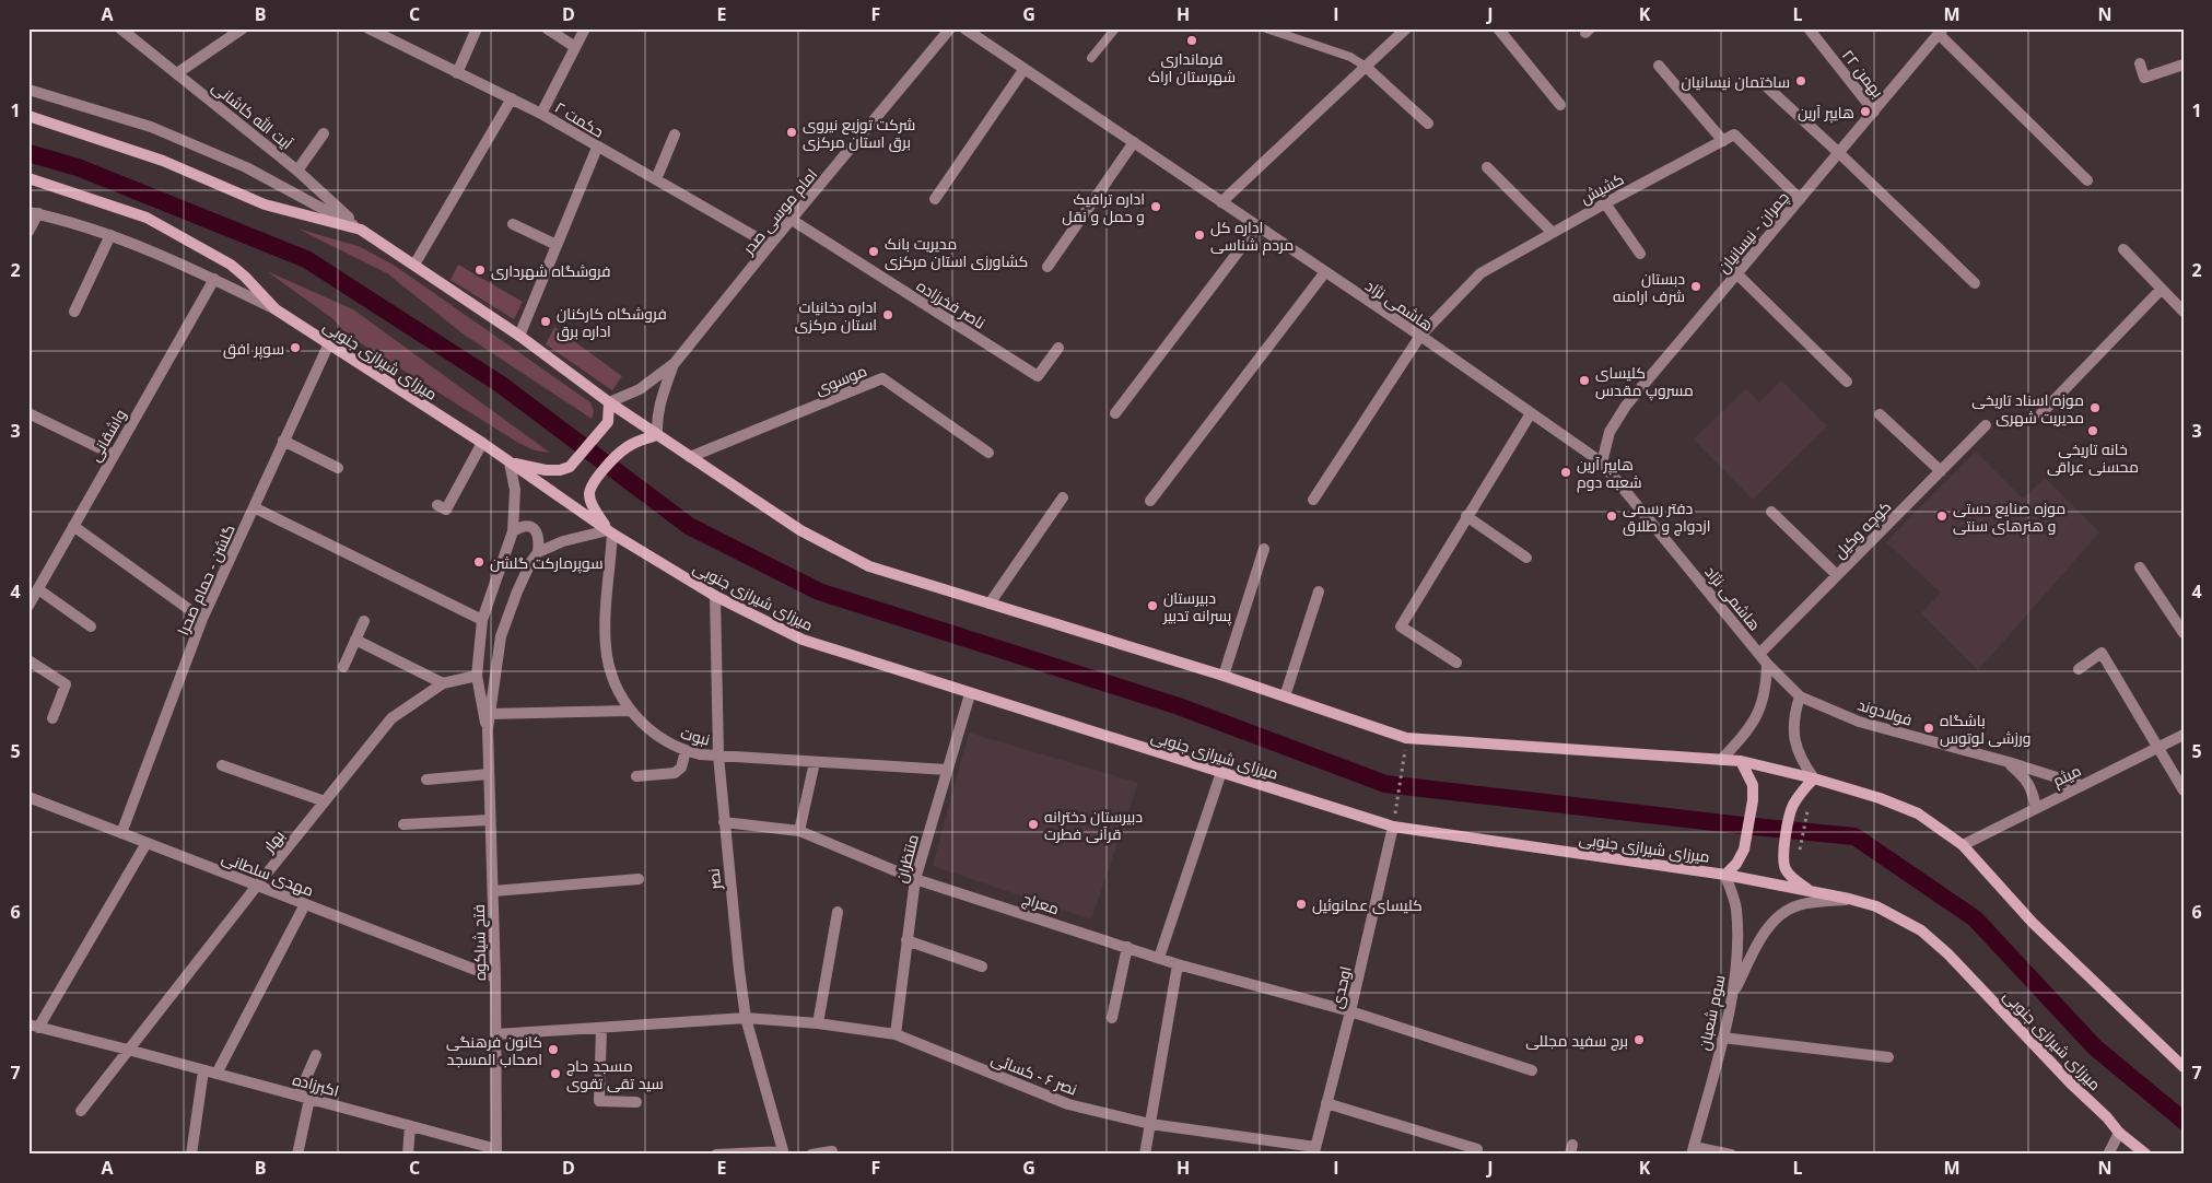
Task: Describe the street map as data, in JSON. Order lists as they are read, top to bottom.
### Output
{
  "streets": {
    "main road": ["میرزای شیرازی جنوبی"],
    "street": [
      "۲۲ بهمن",
      "آیت الله کاشانی",
      "حکمت ۲",
      "کشیش",
      "امام موسی صدر",
      "چمران - نیسانیان",
      "ناصر فخرزاده",
      "هاشمی نژاد",
      "موسوی",
      "واشقانی",
      "کوچه وکیل",
      "گلشن - حمام صحرا",
      "فولادوند",
      "نبوت",
      "میثم",
      "بهار",
      "منتظران",
      "مهدی سلطانی",
      "نصر",
      "معراج",
      "فتح شیاکوه",
      "اوحدی",
      "سوم شعبان",
      "نصر ۶ - کسائی",
      "اکبرزاده"
    ]
  },
  "crossings": [
    ["۲۲ بهمن", "چمران - نیسانیان"],
    ["حکمت ۲", "امام موسی صدر"],
    ["کشیش", "هاشمی نژاد"],
    ["امام موسی صدر", "ناصر فخرزاده"],
    ["چمران - نیسانیان", "هاشمی نژاد"],
    ["هاشمی نژاد", "کوچه وکیل"],
    ["هاشمی نژاد", "فولادوند"],
    ["میرزای شیرازی جنوبی", "واشقانی"],
    ["میرزای شیرازی جنوبی", "گلشن - حمام صحرا"],
    ["میرزای شیرازی جنوبی", "نبوت"],
    ["میرزای شیرازی جنوبی", "منتظران"],
    ["میرزای شیرازی جنوبی", "نصر"],
    ["میرزای شیرازی جنوبی", "فتح شیاکوه"],
    ["میرزای شیرازی جنوبی", "اوحدی"],
    ["میرزای شیرازی جنوبی", "سوم شعبان"],
    ["گلشن - حمام صحرا", "مهدی سلطانی"],
    ["فولادوند", "میثم"],
    ["نبوت", "منتظران"],
    ["نبوت", "نصر"],
    ["بهار", "مهدی سلطانی"],
    ["بهار", "فتح شیاکوه"],
    ["بهار", "اکبرزاده"],
    ["منتظران", "معراج"],
    ["منتظران", "نصر ۶ - کسائی"],
    ["مهدی سلطانی", "فتح شیاکوه"],
    ["نصر", "معراج"],
    ["نصر", "نصر ۶ - کسائی"],
    ["معراج", "اوحدی"],
    ["فتح شیاکوه", "نصر ۶ - کسائی"],
    ["فتح شیاکوه", "اکبرزاده"],
    ["اوحدی", "نصر ۶ - کسائی"]
  ],
  "places": [
    "فرمانداری شهرستان اراک",
    "ساختمان نیسانیان",
    "هایپر آرین",
    "شرکت توزیع نیروی برق استان مرکزی",
    "اداره ترافیک و حمل و نقل",
    "اداره کل مردم شناسی",
    "مدیریت بانک کشاورزی استان مرکزی",
    "فروشگاه شهرداری",
    "دبستان شرف ارامنه",
    "اداره دخانیات استان مرکزی",
    "فروشگاه کارکنان اداره برق",
    "سوپر افق",
    "کلیسای مسروپ مقدس",
    "موزه اسناد تاریخی مدیریت شهری",
    "خانه تاریخی محسنی عراقی",
    "هایپر آرین شعبه دوم",
    "دفتر رسمی ازدواج و طلاق",
    "موزه صنایع دستی و هنرهای سنتی",
    "سوپرمارکت گلشن",
    "دبیرستان پسرانه تدبیر",
    "باشگاه ورزشی لوتوس",
    "دبیرستان دخترانه قرآنی فطرت",
    "کلیسای عمانوئیل",
    "برج سفید مجللی",
    "کانون فرهنگی اصحاب المسجد",
    "مسجد حاج سید تقی تقوی"
  ],
  "grid": {
    "columns": [
      "A",
      "B",
      "C",
      "D",
      "E",
      "F",
      "G",
      "H",
      "I",
      "J",
      "K",
      "L",
      "M",
      "N"
    ],
    "rows": [
      "1",
      "2",
      "3",
      "4",
      "5",
      "6",
      "7"
    ]
  }
}
